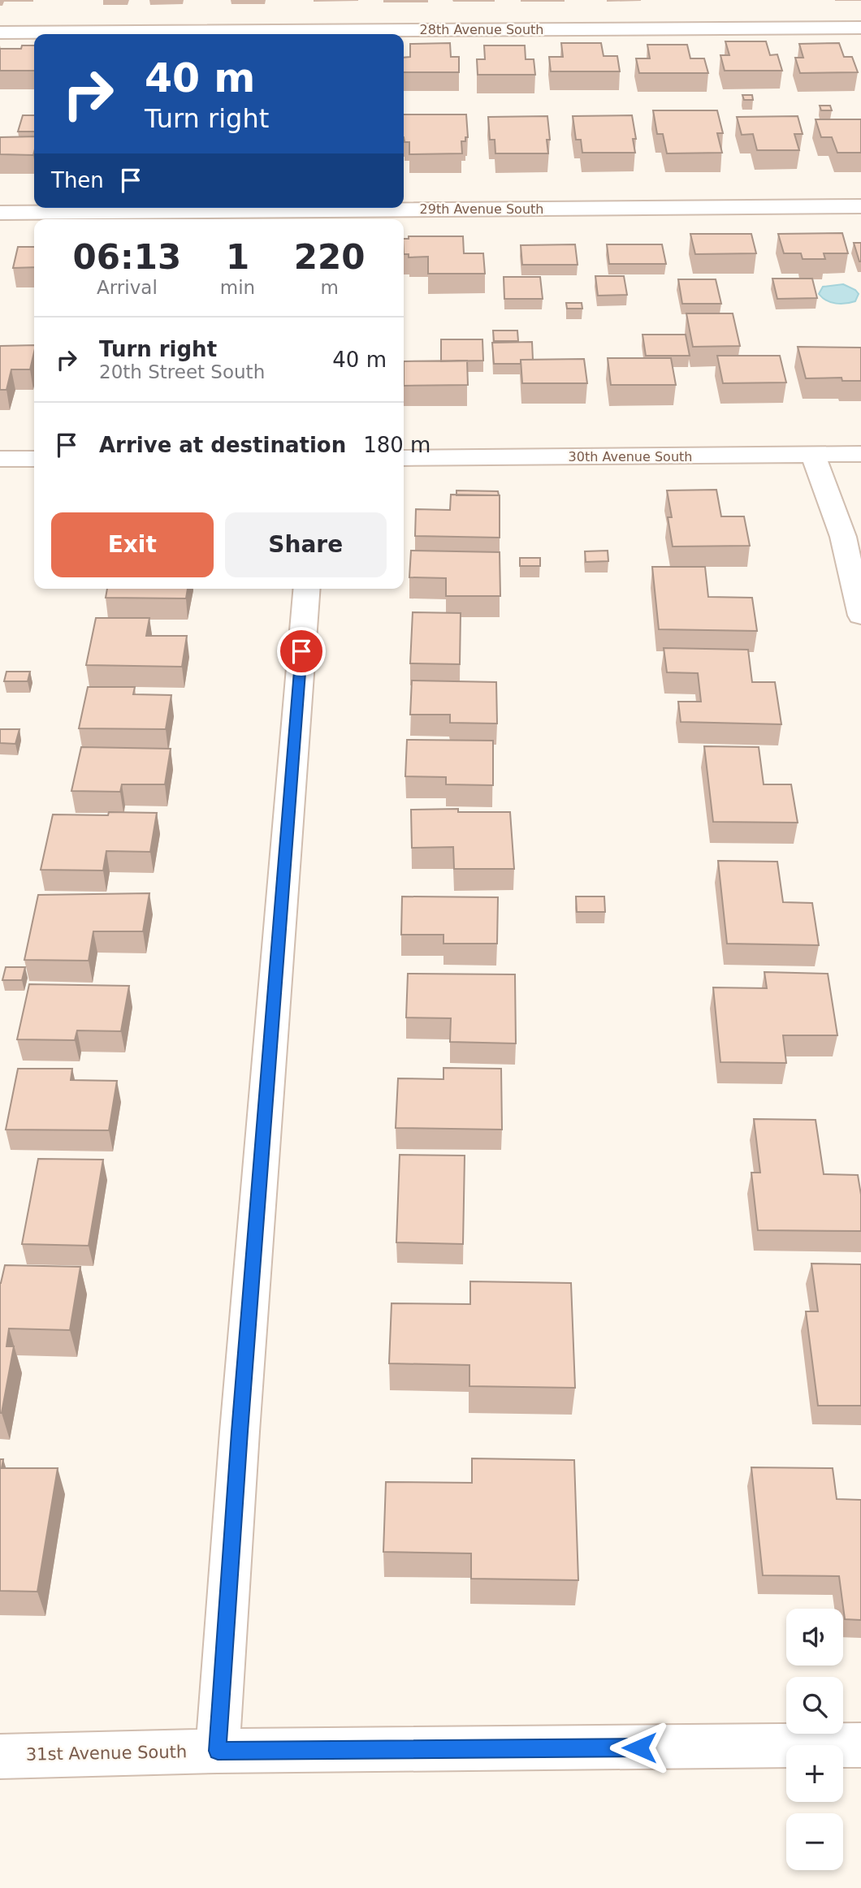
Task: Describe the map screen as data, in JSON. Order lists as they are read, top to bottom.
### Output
{
  "streets": {
    "street": [
      "28th Avenue South",
      "29th Avenue South",
      "30th Avenue South",
      "31st Avenue South"
    ]
  },
  "page": {
    "turn": ["40 m", "Turn right"],
    "then": "Then",
    "eta": [
      "06:13",
      "Arrival",
      "1",
      "min",
      "220",
      "m"
    ],
    "list": [
      {
        "name": "Turn right",
        "note": "20th Street South",
        "value": "40 m"
      },
      {
        "name": "Arrive at destination",
        "value": "180 m"
      }
    ],
    "buttons": ["Exit", "Share"],
    "map_buttons": ["+", "−"]
  }
}
